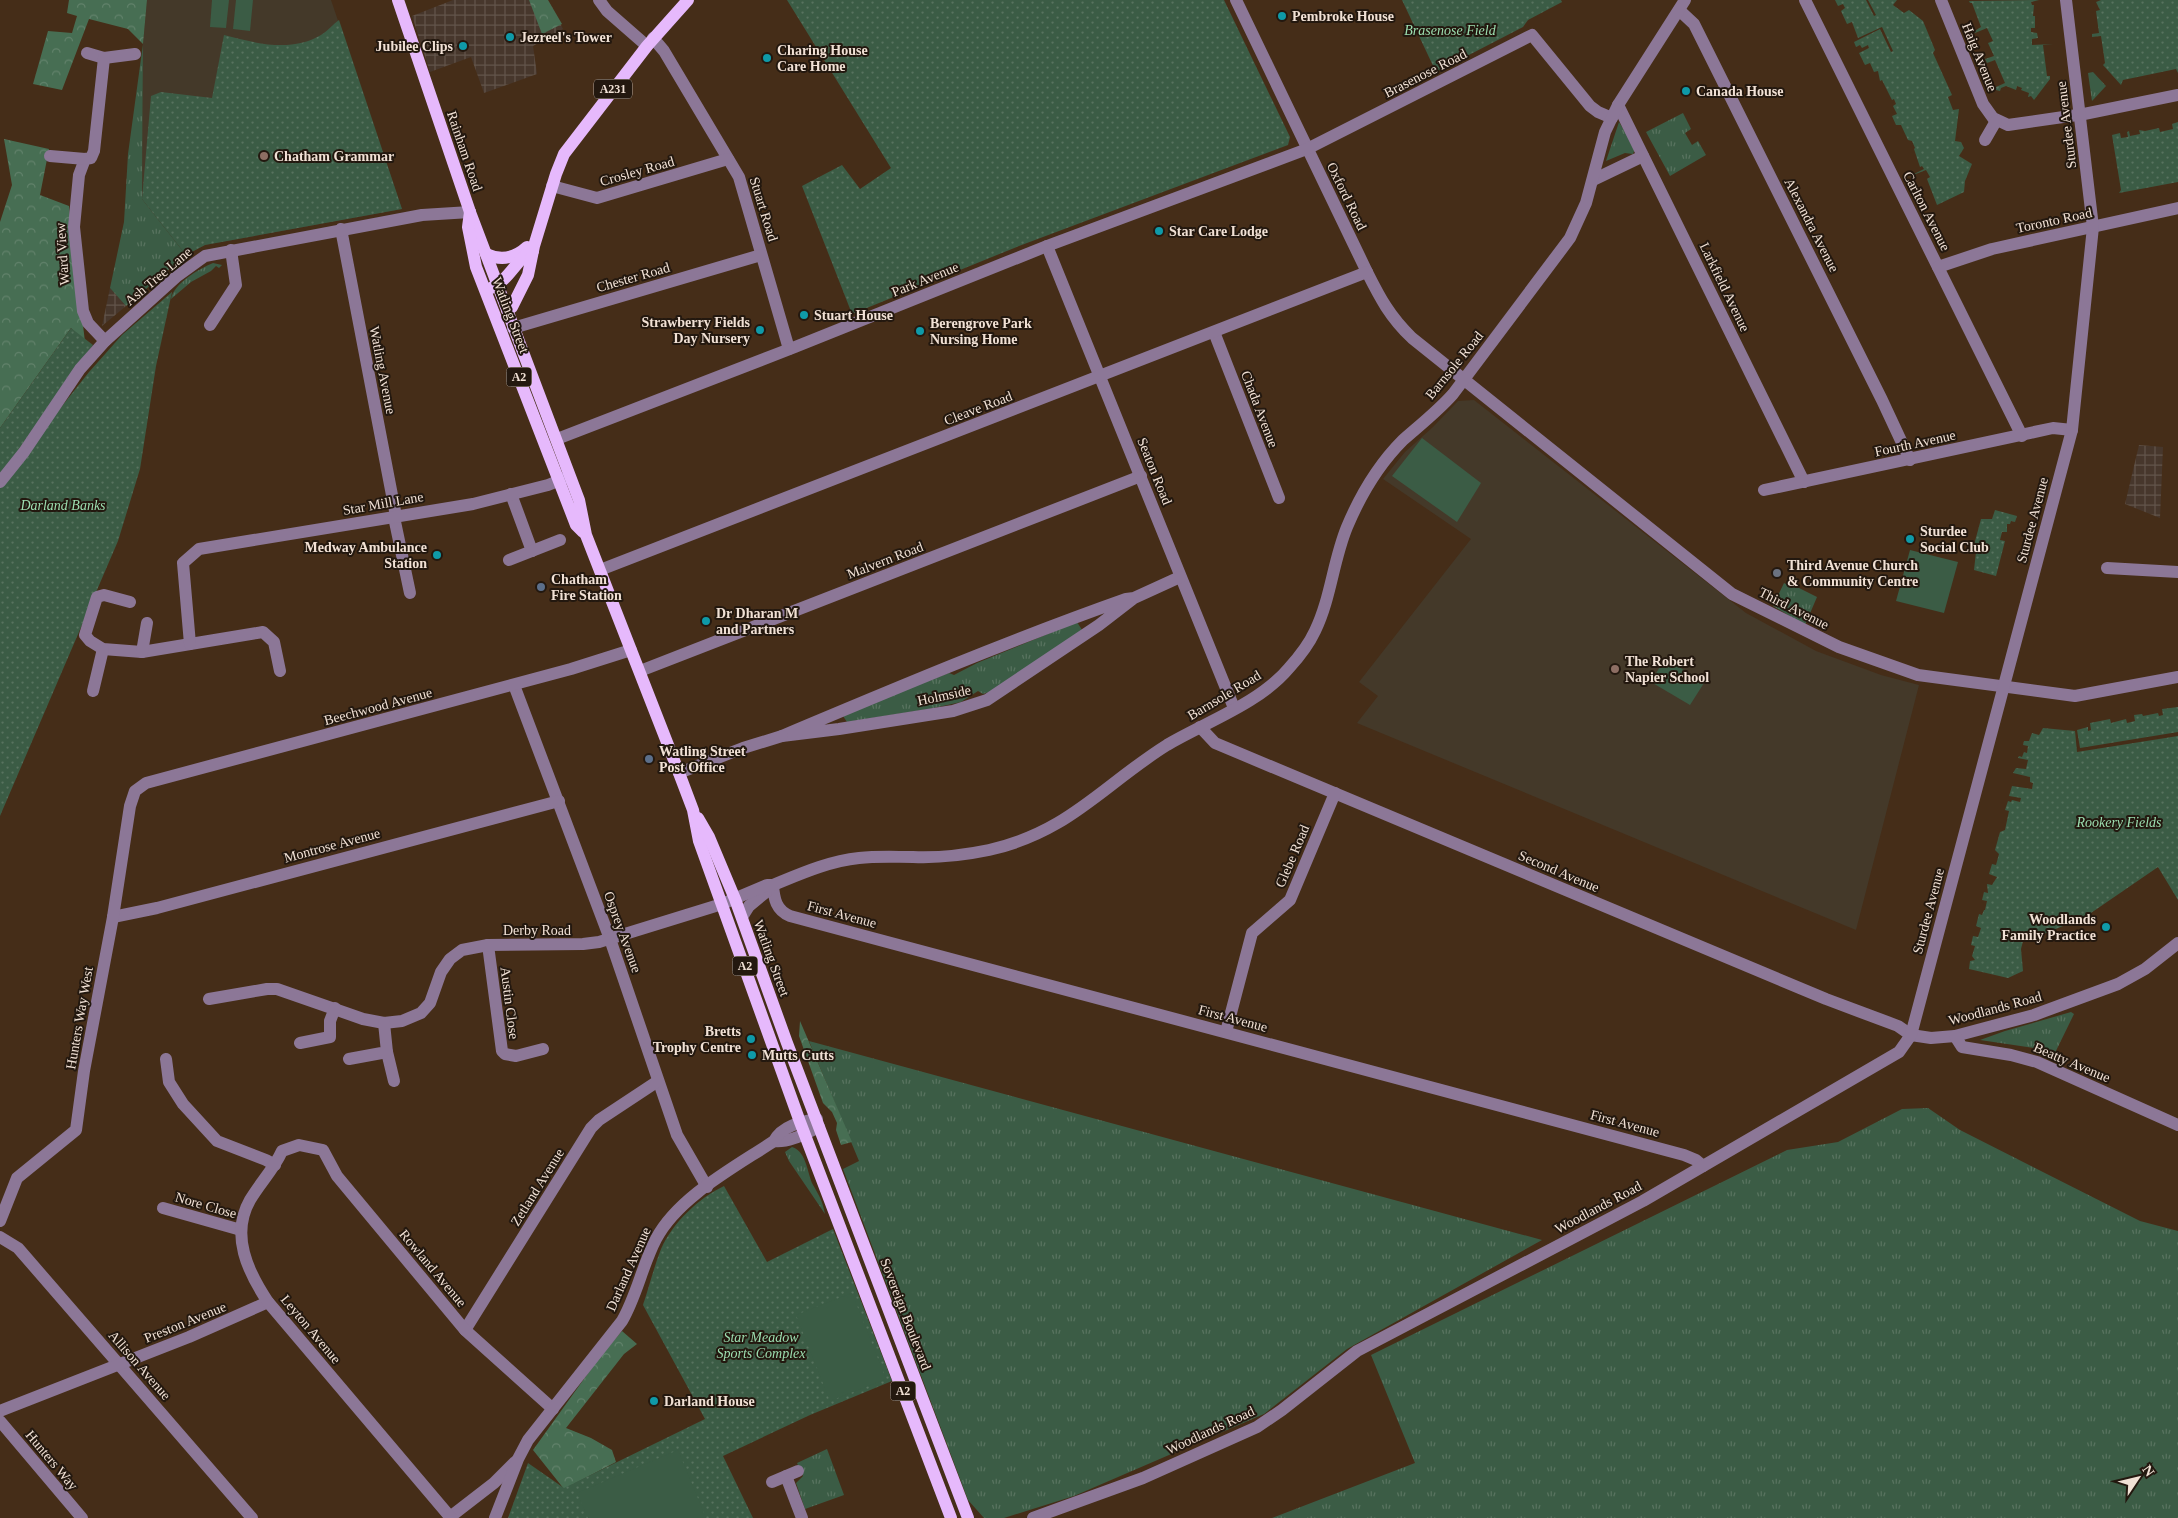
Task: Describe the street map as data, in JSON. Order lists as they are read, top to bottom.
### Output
{
  "streets": {
    "main road": [
      "A231",
      "Rainham Road",
      "Watling Street",
      "A2",
      "Sovereign Boulevard"
    ],
    "street": [
      "Haig Avenue",
      "Brasenose Road",
      "Sturdee Avenue",
      "Crosley Road",
      "Oxford Road",
      "Stuart Road",
      "Carlton Avenue",
      "Toronto Road",
      "Alexandra Avenue",
      "Ward View",
      "Ash Tree Lane",
      "Chester Road",
      "Park Avenue",
      "Larkfield Avenue",
      "Barnsole Road",
      "Watling Avenue",
      "Cleave Road",
      "Chada Avenue",
      "Fourth Avenue",
      "Seaton Road",
      "Star Mill Lane",
      "Malvern Road",
      "Third Avenue",
      "Holmside",
      "Beechwood Avenue",
      "Montrose Avenue",
      "Glebe Road",
      "Second Avenue",
      "First Avenue",
      "Derby Road",
      "Osprey Avenue",
      "Austin Close",
      "Woodlands Road",
      "Hunters Way West",
      "Beatty Avenue",
      "Zetland Avenue",
      "Nore Close",
      "Rowland Avenue",
      "Darland Avenue",
      "Preston Avenue",
      "Leyton Avenue",
      "Allison Avenue",
      "Hunters Way"
    ]
  },
  "crossings": [
    ["Brasenose Road", "Oxford Road"],
    ["Brasenose Road", "Park Avenue"],
    ["Brasenose Road", "Barnsole Road"],
    ["A231", "Rainham Road"],
    ["A231", "Crosley Road"],
    ["A231", "Stuart Road"],
    ["A231", "Watling Street"],
    ["Sturdee Avenue", "Toronto Road"],
    ["Sturdee Avenue", "Fourth Avenue"],
    ["Sturdee Avenue", "Third Avenue"],
    ["Sturdee Avenue", "Second Avenue"],
    ["Sturdee Avenue", "Woodlands Road"],
    ["Rainham Road", "Ash Tree Lane"],
    ["Rainham Road", "Watling Street"],
    ["Crosley Road", "Stuart Road"],
    ["Oxford Road", "Park Avenue"],
    ["Oxford Road", "Barnsole Road"],
    ["Oxford Road", "Cleave Road"],
    ["Oxford Road", "Third Avenue"],
    ["Stuart Road", "Chester Road"],
    ["Stuart Road", "Park Avenue"],
    ["Carlton Avenue", "Toronto Road"],
    ["Carlton Avenue", "Fourth Avenue"],
    ["Alexandra Avenue", "Barnsole Road"],
    ["Alexandra Avenue", "Fourth Avenue"],
    ["Ward View", "Ash Tree Lane"],
    ["Ash Tree Lane", "Watling Street"],
    ["Ash Tree Lane", "Watling Avenue"],
    ["Chester Road", "Watling Street"],
    ["Park Avenue", "Watling Street"],
    ["Park Avenue", "Seaton Road"],
    ["Larkfield Avenue", "Barnsole Road"],
    ["Larkfield Avenue", "Fourth Avenue"],
    ["Watling Street", "Barnsole Road"],
    ["Watling Street", "Cleave Road"],
    ["Watling Street", "Star Mill Lane"],
    ["Watling Street", "Malvern Road"],
    ["Watling Street", "Holmside"],
    ["Watling Street", "Beechwood Avenue"],
    ["Watling Street", "Derby Road"],
    ["Watling Street", "Darland Avenue"],
    ["Watling Street", "Sovereign Boulevard"],
    ["Barnsole Road", "Seaton Road"],
    ["Barnsole Road", "Third Avenue"],
    ["Barnsole Road", "Second Avenue"],
    ["Barnsole Road", "First Avenue"],
    ["Barnsole Road", "Derby Road"],
    ["Watling Avenue", "Star Mill Lane"],
    ["Cleave Road", "Chada Avenue"],
    ["Cleave Road", "Seaton Road"],
    ["Seaton Road", "Malvern Road"],
    ["Seaton Road", "Holmside"],
    ["Beechwood Avenue", "Osprey Avenue"],
    ["Beechwood Avenue", "Hunters Way West"],
    ["Montrose Avenue", "Osprey Avenue"],
    ["Montrose Avenue", "Hunters Way West"],
    ["Glebe Road", "Second Avenue"],
    ["Glebe Road", "First Avenue"],
    ["Second Avenue", "Woodlands Road"],
    ["First Avenue", "Woodlands Road"],
    ["Derby Road", "Osprey Avenue"],
    ["Derby Road", "Austin Close"],
    ["Osprey Avenue", "Zetland Avenue"],
    ["Osprey Avenue", "Darland Avenue"],
    ["Woodlands Road", "Beatty Avenue"],
    ["Zetland Avenue", "Rowland Avenue"],
    ["Nore Close", "Leyton Avenue"],
    ["Rowland Avenue", "Darland Avenue"],
    ["Rowland Avenue", "Leyton Avenue"],
    ["Darland Avenue", "Sovereign Boulevard"],
    ["Darland Avenue", "Leyton Avenue"],
    ["Preston Avenue", "Leyton Avenue"],
    ["Preston Avenue", "Allison Avenue"]
  ],
  "parks": [
    "Brasenose Field",
    "Darland Banks",
    "Rookery Fields",
    "Star Meadow Sports Complex"
  ],
  "places": [
    "Pembroke House",
    "Jezreel's Tower",
    "Jubilee Clips",
    "Charing House Care Home",
    "Canada House",
    "Chatham Grammar",
    "Star Care Lodge",
    "Stuart House",
    "Strawberry Fields Day Nursery",
    "Berengrove Park Nursing Home",
    "Sturdee Social Club",
    "Medway Ambulance Station",
    "Third Avenue Church & Community Centre",
    "Chatham Fire Station",
    "Dr Dharan M and Partners",
    "The Robert Napier School",
    "Watling Street Post Office",
    "Woodlands Family Practice",
    "Bretts Trophy Centre",
    "Mutts Cutts",
    "Darland House"
  ],
  "north": "top right"
}
